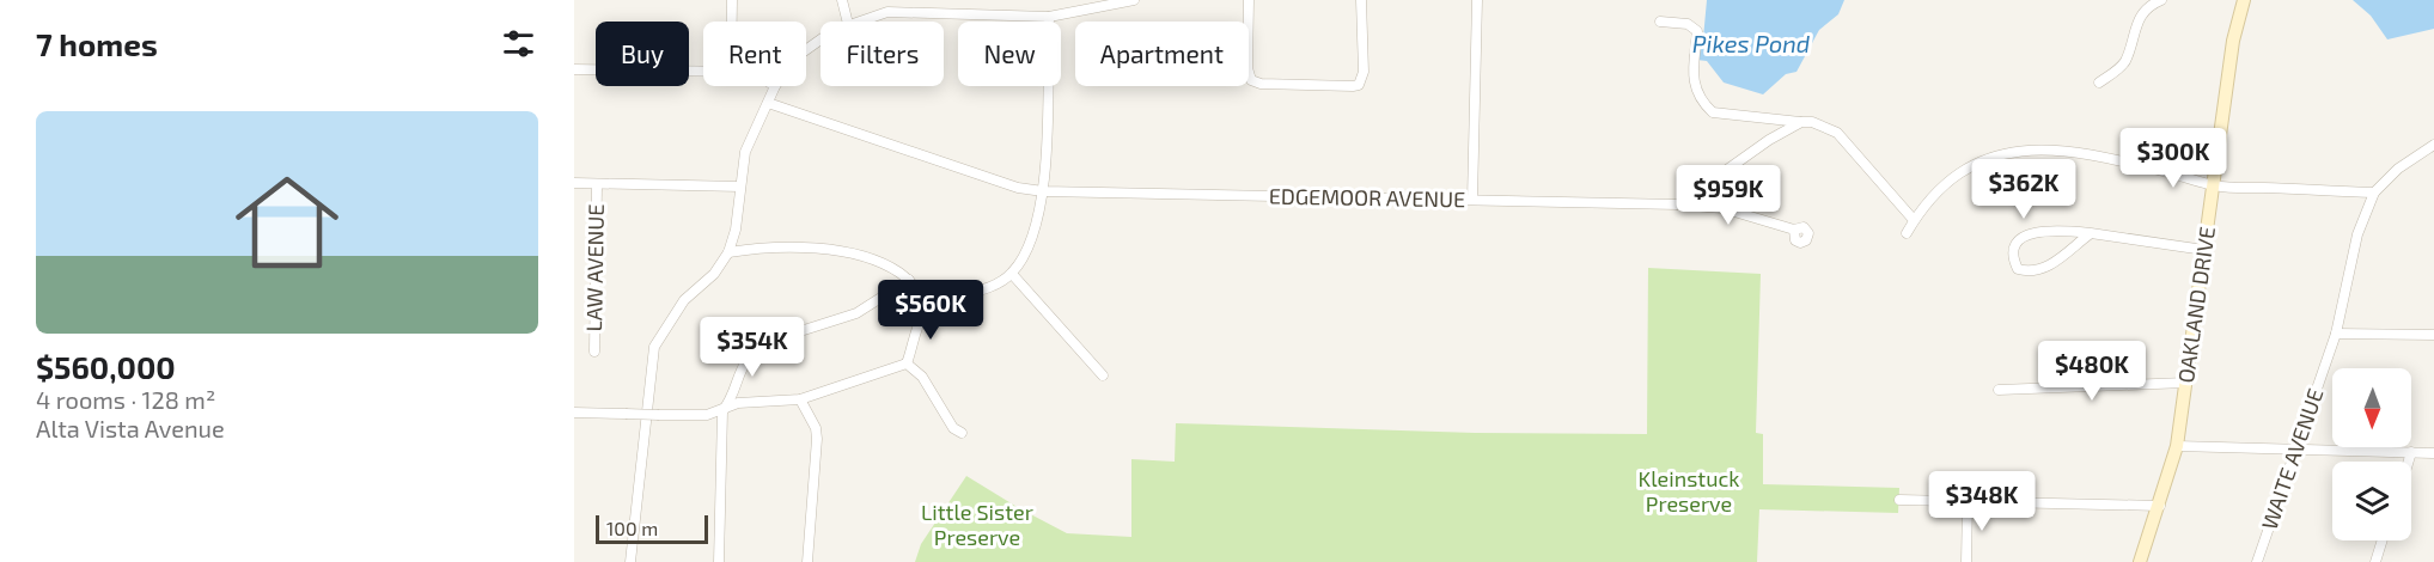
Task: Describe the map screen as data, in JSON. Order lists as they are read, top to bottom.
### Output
{
  "streets": {
    "main road": ["OAKLAND DRIVE"],
    "street": ["EDGEMOOR AVENUE", "LAW AVENUE", "WAITE AVENUE"]
  },
  "water": ["Pikes Pond"],
  "parks": ["Kleinstuck Preserve", "Little Sister Preserve"],
  "scale_bar": "100 m",
  "north": "bottom",
  "page": {
    "heading": "7 homes",
    "chip": [
      "Buy",
      "Rent",
      "Filters",
      "New",
      "Apartment"
    ],
    "list": [
      {
        "name": "$560,000",
        "note": "4 rooms · 128 m² · Alta Vista Avenue"
      }
    ],
    "price": [
      "$300K",
      "$362K",
      "$959K",
      "$560K",
      "$354K",
      "$480K",
      "$348K"
    ],
    "scale": "100 m"
  }
}
